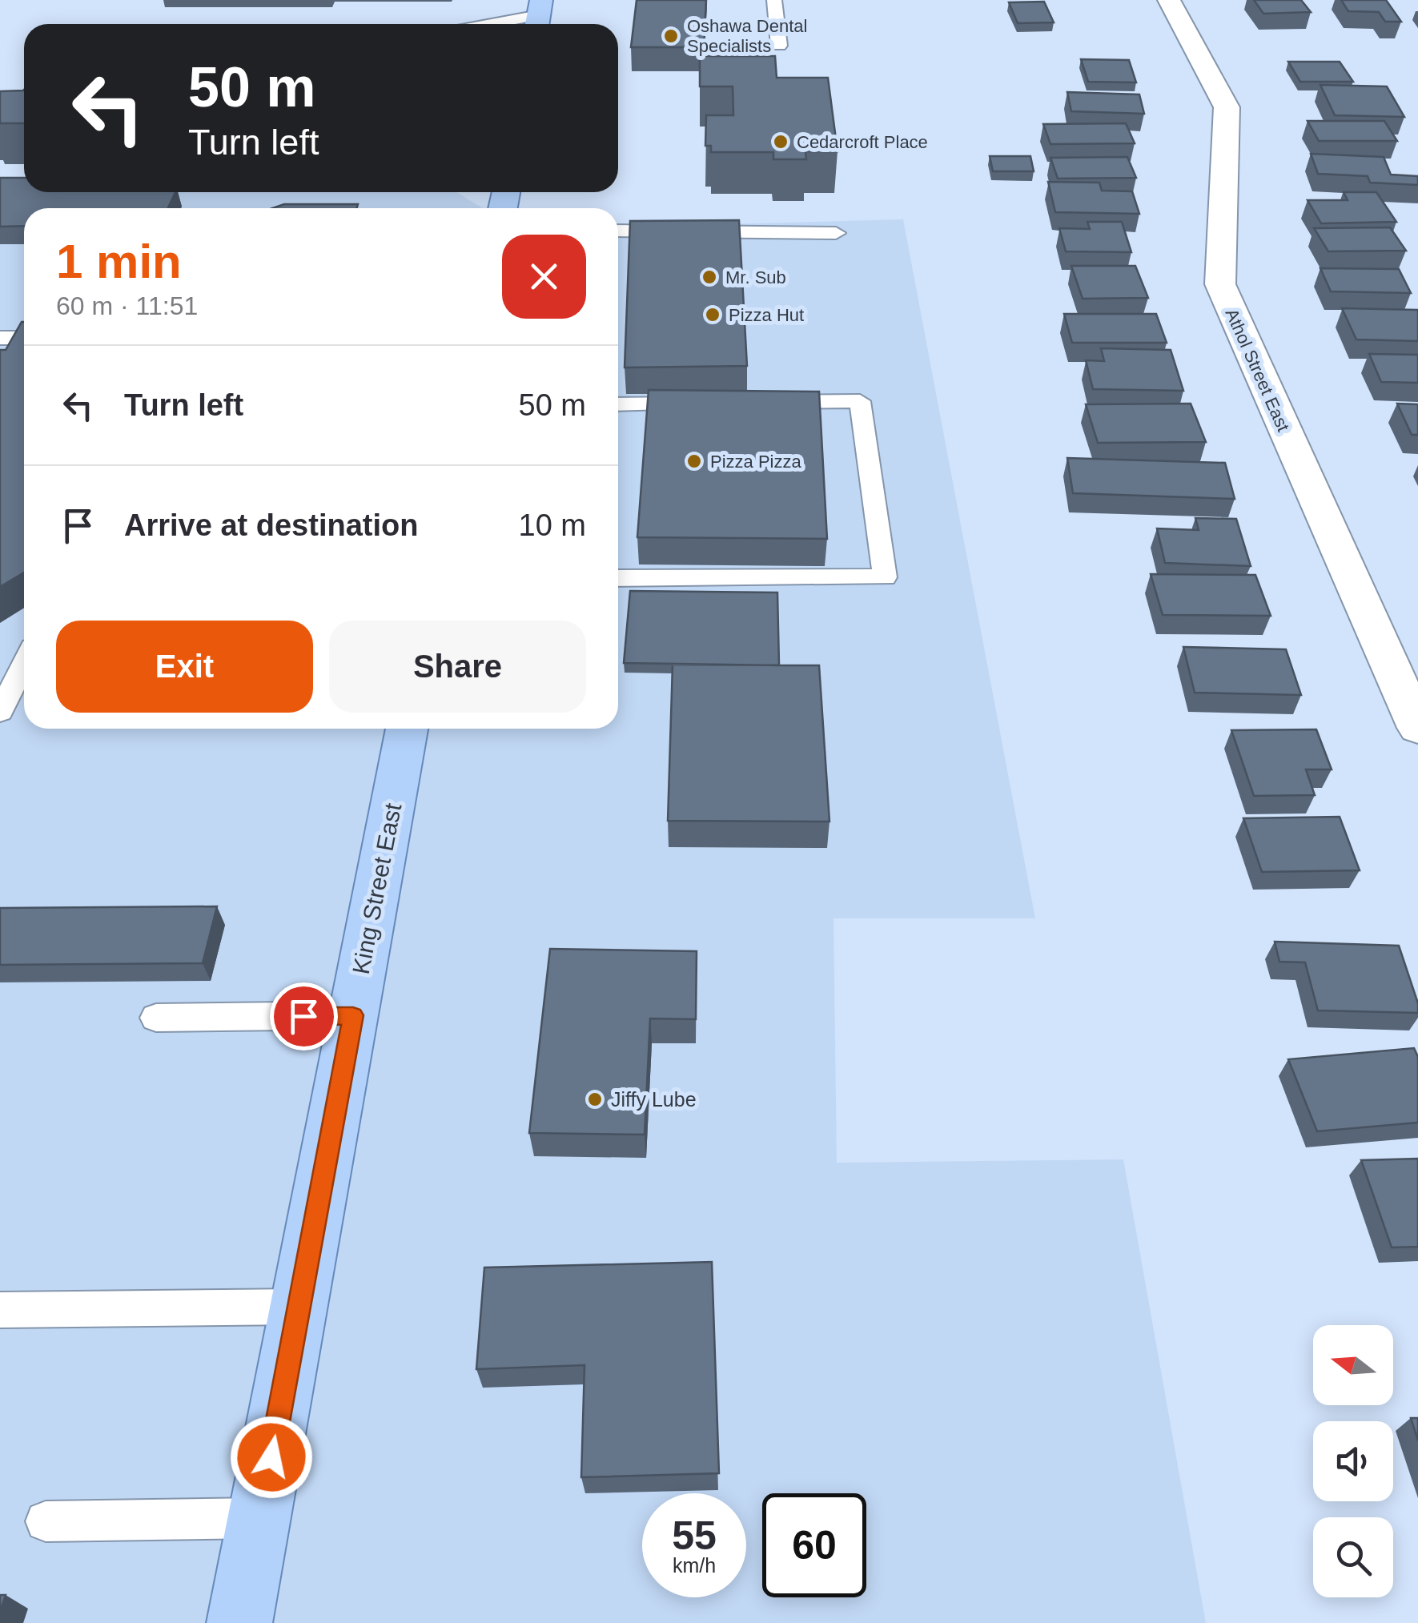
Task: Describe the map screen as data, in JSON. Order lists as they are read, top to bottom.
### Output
{
  "streets": {
    "main road": ["King Street East"],
    "street": ["Athol Street East"]
  },
  "places": [
    "Oshawa Dental Specialists",
    "Cedarcroft Place",
    "Mr. Sub",
    "Pizza Hut",
    "Pizza Pizza",
    "Jiffy Lube"
  ],
  "north": "left",
  "page": {
    "turn": ["50 m", "Turn left"],
    "heading": ["1 min", "60 m · 11:51"],
    "list": [
      {
        "name": "Turn left",
        "value": "50 m"
      },
      {
        "name": "Arrive at destination",
        "value": "10 m"
      }
    ],
    "buttons": ["Exit", "Share"],
    "speed": "55 km/h",
    "limit": "60"
  }
}
